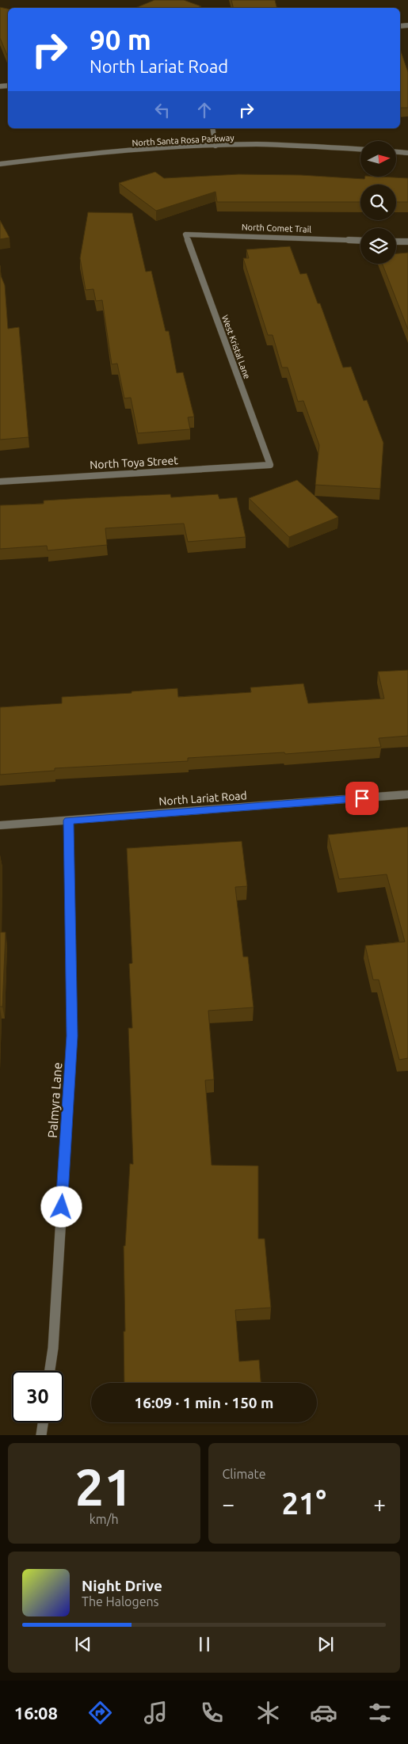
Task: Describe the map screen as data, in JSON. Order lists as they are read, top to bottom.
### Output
{
  "streets": {
    "street": [
      "North Santa Rosa Parkway",
      "North Comet Trail",
      "West Kristal Lane",
      "North Toya Street",
      "North Lariat Road",
      "Palmyra Lane"
    ]
  },
  "crossings": [
    ["North Comet Trail", "West Kristal Lane"],
    ["West Kristal Lane", "North Toya Street"],
    ["North Lariat Road", "Palmyra Lane"]
  ],
  "north": "right",
  "page": {
    "turn": ["90 m", "North Lariat Road"],
    "limit": "30",
    "trip": "16:09 · 1 min · 150 m",
    "tile": [
      ["21", "km/h"],
      "Climate"
    ],
    "heat": ["−", "21°", "+"],
    "song": ["Night Drive", "The Halogens"],
    "tabs": "16:08"
  }
}
